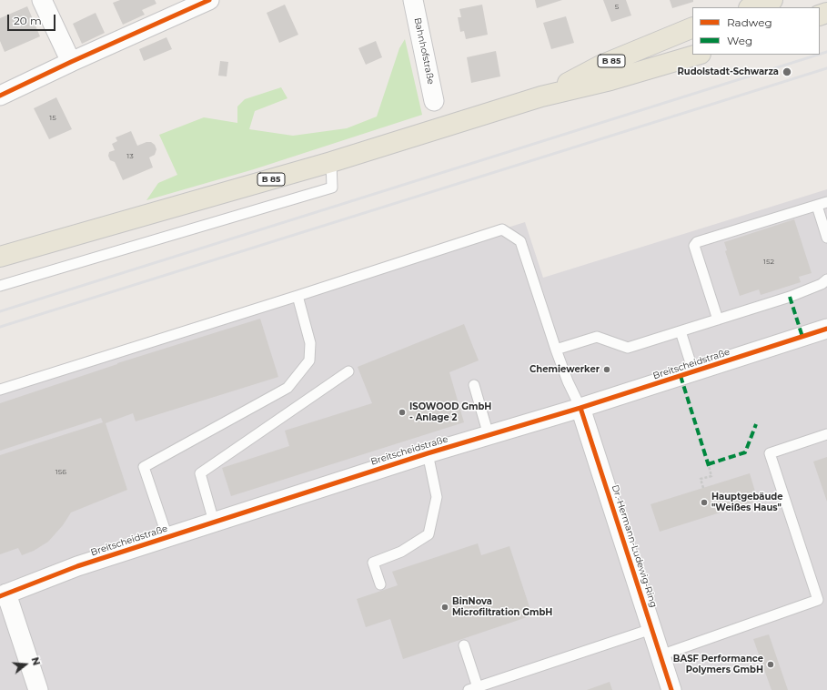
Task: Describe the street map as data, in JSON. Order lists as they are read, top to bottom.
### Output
{
  "streets": {
    "main road": ["B 85"],
    "street": ["Bahnhofstraße", "Breitscheidstraße", "Dr.-Hermann-Ludewig-Ring"]
  },
  "crossings": [
    ["Breitscheidstraße", "Dr.-Hermann-Ludewig-Ring"]
  ],
  "places": [
    "Rudolstadt-Schwarza",
    "Chemiewerker",
    "ISOWOOD GmbH - Anlage 2",
    "Hauptgebäude \"Weißes Haus\"",
    "BinNova Microfiltration GmbH",
    "BASF Performance Polymers GmbH"
  ],
  "house_numbers": [
    "5",
    "15",
    "13",
    "152",
    "156"
  ],
  "legend": ["Radweg", "Weg"],
  "scale_bar": "20 m",
  "north": "right"
}
